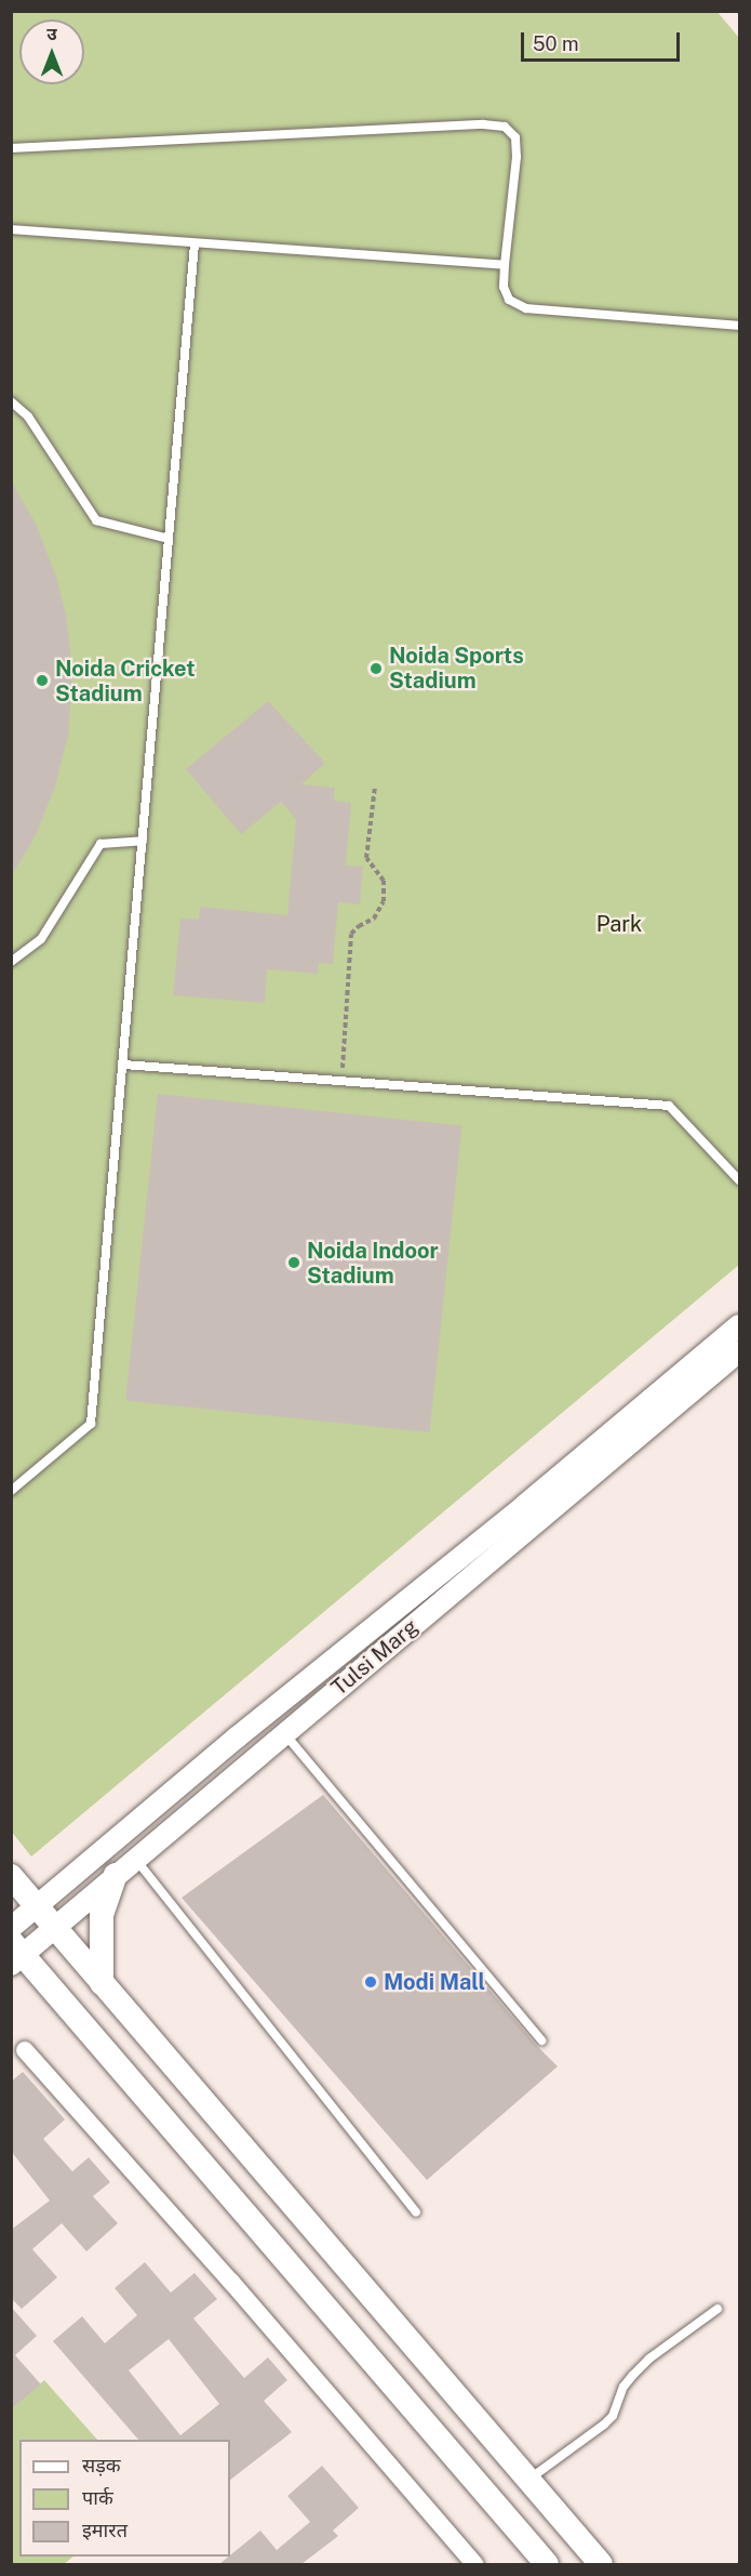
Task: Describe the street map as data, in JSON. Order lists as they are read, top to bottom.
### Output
{
  "streets": {
    "street": ["Tulsi Marg"]
  },
  "parks": ["Park"],
  "places": [
    "Noida Sports Stadium",
    "Noida Cricket Stadium",
    "Noida Indoor Stadium",
    "Modi Mall"
  ],
  "legend": ["सड़क", "पार्क", "इमारत"],
  "scale_bar": "50 m",
  "north": "top"
}
